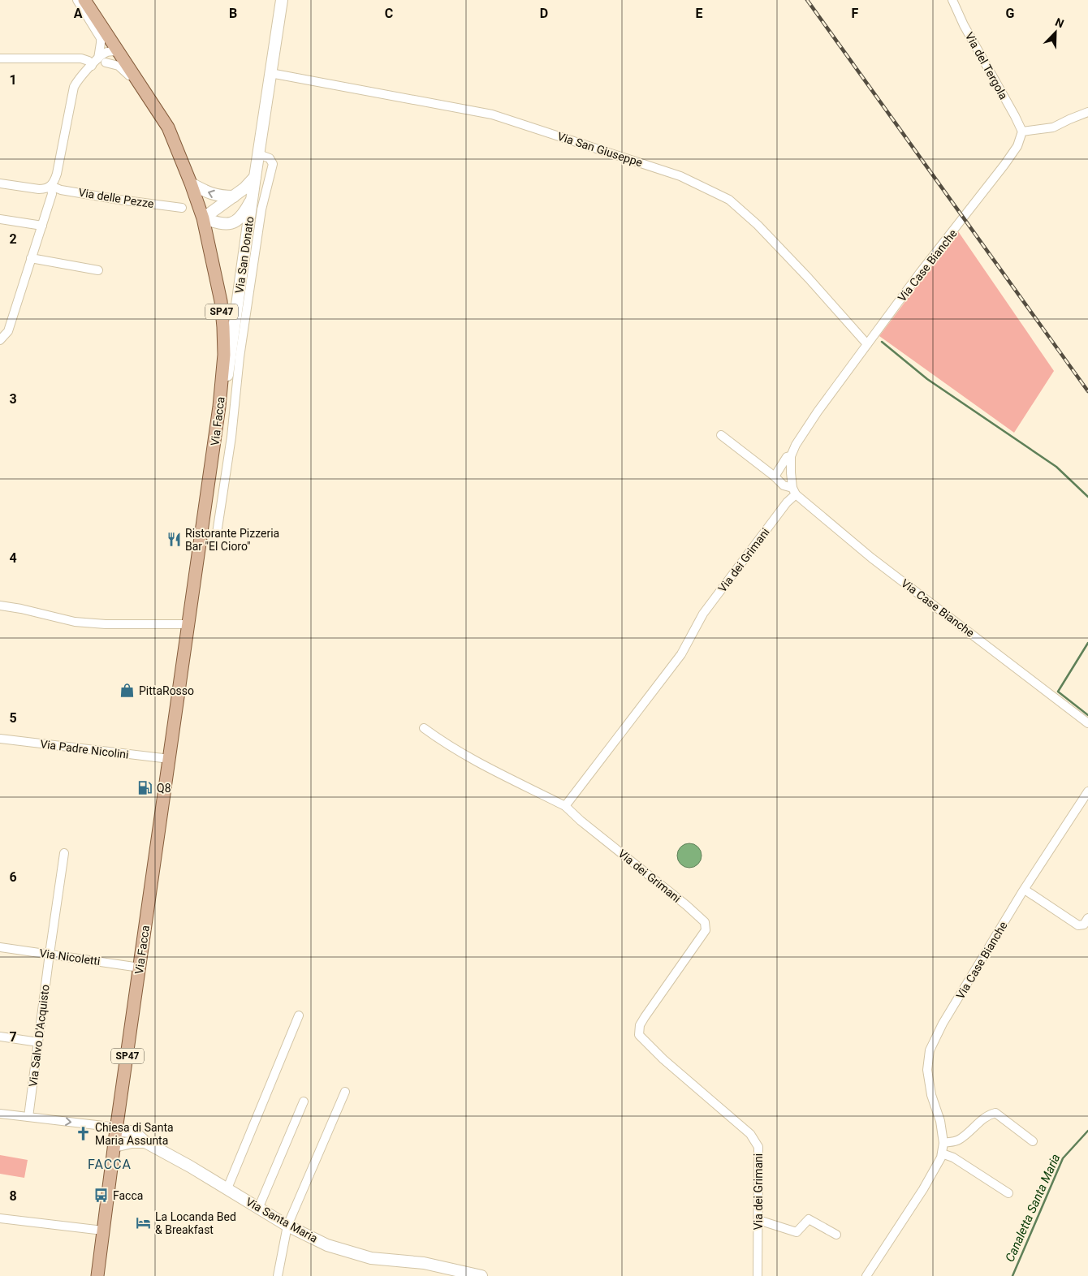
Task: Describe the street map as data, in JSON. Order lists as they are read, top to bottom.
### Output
{
  "streets": {
    "main road": ["SP47", "Via Facca"],
    "street": [
      "Via del Tergola",
      "Via San Giuseppe",
      "Via delle Pezze",
      "Via San Donato",
      "Via Case Bianche",
      "Via dei Grimani",
      "Via Padre Nicolini",
      "Via Nicoletti",
      "Via Salvo D'Acquisto",
      "Via Santa Maria"
    ]
  },
  "crossings": [
    ["Via del Tergola", "Via Case Bianche"],
    ["Via San Giuseppe", "Via San Donato"],
    ["Via San Giuseppe", "Via Case Bianche"],
    ["Via San Donato", "SP47"],
    ["Via San Donato", "Via Facca"],
    ["Via Case Bianche", "Via dei Grimani"],
    ["SP47", "Via Facca"],
    ["Via Facca", "Via Padre Nicolini"],
    ["Via Facca", "Via Nicoletti"],
    ["Via Facca", "Via Santa Maria"],
    ["Via Nicoletti", "Via Salvo D'Acquisto"]
  ],
  "districts": ["FACCA"],
  "water": ["Canaletta Santa Maria"],
  "places": {
    "restaurant": ["Ristorante Pizzeria Bar \"El Cioro\""],
    "shop": ["PittaRosso"],
    "fuel station": ["Q8"],
    "church": ["Chiesa di Santa Maria Assunta"],
    "bus stop": ["Facca"],
    "hotel": ["La Locanda Bed & Breakfast"]
  },
  "north": "top right",
  "grid": {
    "columns": [
      "A",
      "B",
      "C",
      "D",
      "E",
      "F",
      "G"
    ],
    "rows": [
      "1",
      "2",
      "3",
      "4",
      "5",
      "6",
      "7",
      "8"
    ]
  }
}
